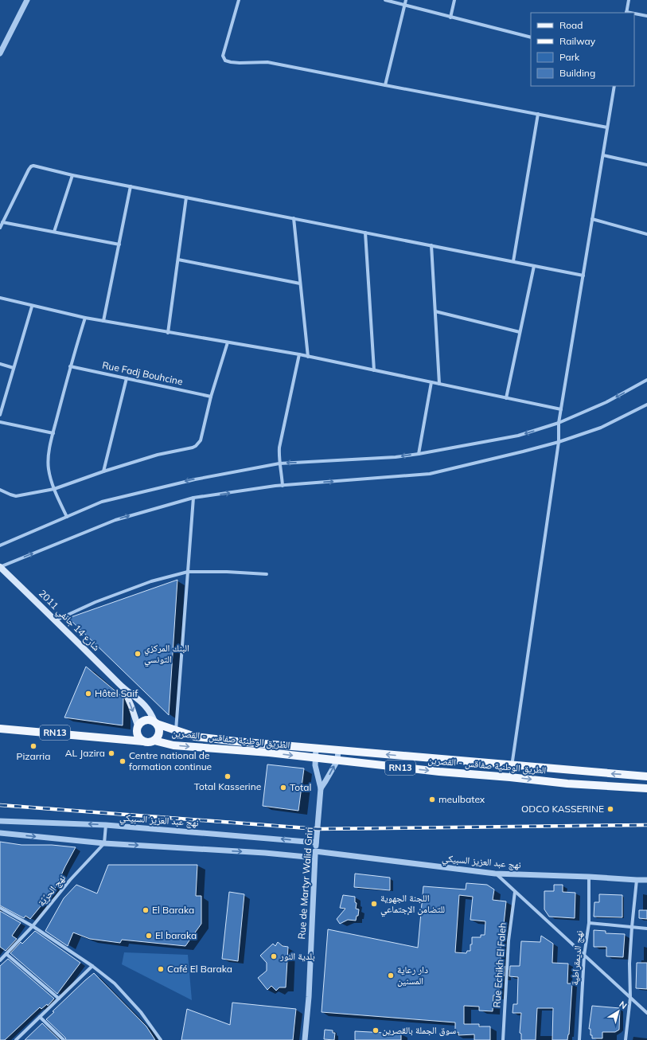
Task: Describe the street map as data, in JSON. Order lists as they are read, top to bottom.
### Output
{
  "streets": {
    "main road": ["شارع 14 جانفي 2011", "RN13", "الطريق الوطنية صفاقس - القصرين"],
    "street": [
      "Rue Fadj Bouhcine",
      "نهج عبد العزيز السبيكي",
      "Rue de Martyr Walid Griri",
      "نهج الحرّيّة",
      "نهج الديمقراطية",
      "Rue Echikh El Faleh"
    ]
  },
  "crossings": [
    ["شارع 14 جانفي 2011", "RN13"],
    ["شارع 14 جانفي 2011", "الطريق الوطنية صفاقس - القصرين"],
    ["RN13", "الطريق الوطنية صفاقس - القصرين"],
    ["الطريق الوطنية صفاقس - القصرين", "Rue de Martyr Walid Griri"],
    ["نهج عبد العزيز السبيكي", "Rue de Martyr Walid Griri"],
    ["نهج عبد العزيز السبيكي", "نهج الديمقراطية"]
  ],
  "places": [
    "البنك المركزي التونسي",
    "Hôtel Saif",
    "Pizarria",
    "AL Jazira",
    "Centre national de formation continue",
    "Total Kasserine",
    "Total",
    "meulbatex",
    "ODCO KASSERINE",
    "اللجنة الجهوية للتضامن الإجتماعي",
    "El Baraka",
    "El baraka",
    "بلدية النور",
    "Café El Baraka",
    "دار رعاية المسنين",
    "سوق الجملة بالقصرين"
  ],
  "legend": [
    "Road",
    "Railway",
    "Park",
    "Building"
  ],
  "north": "top right"
}
